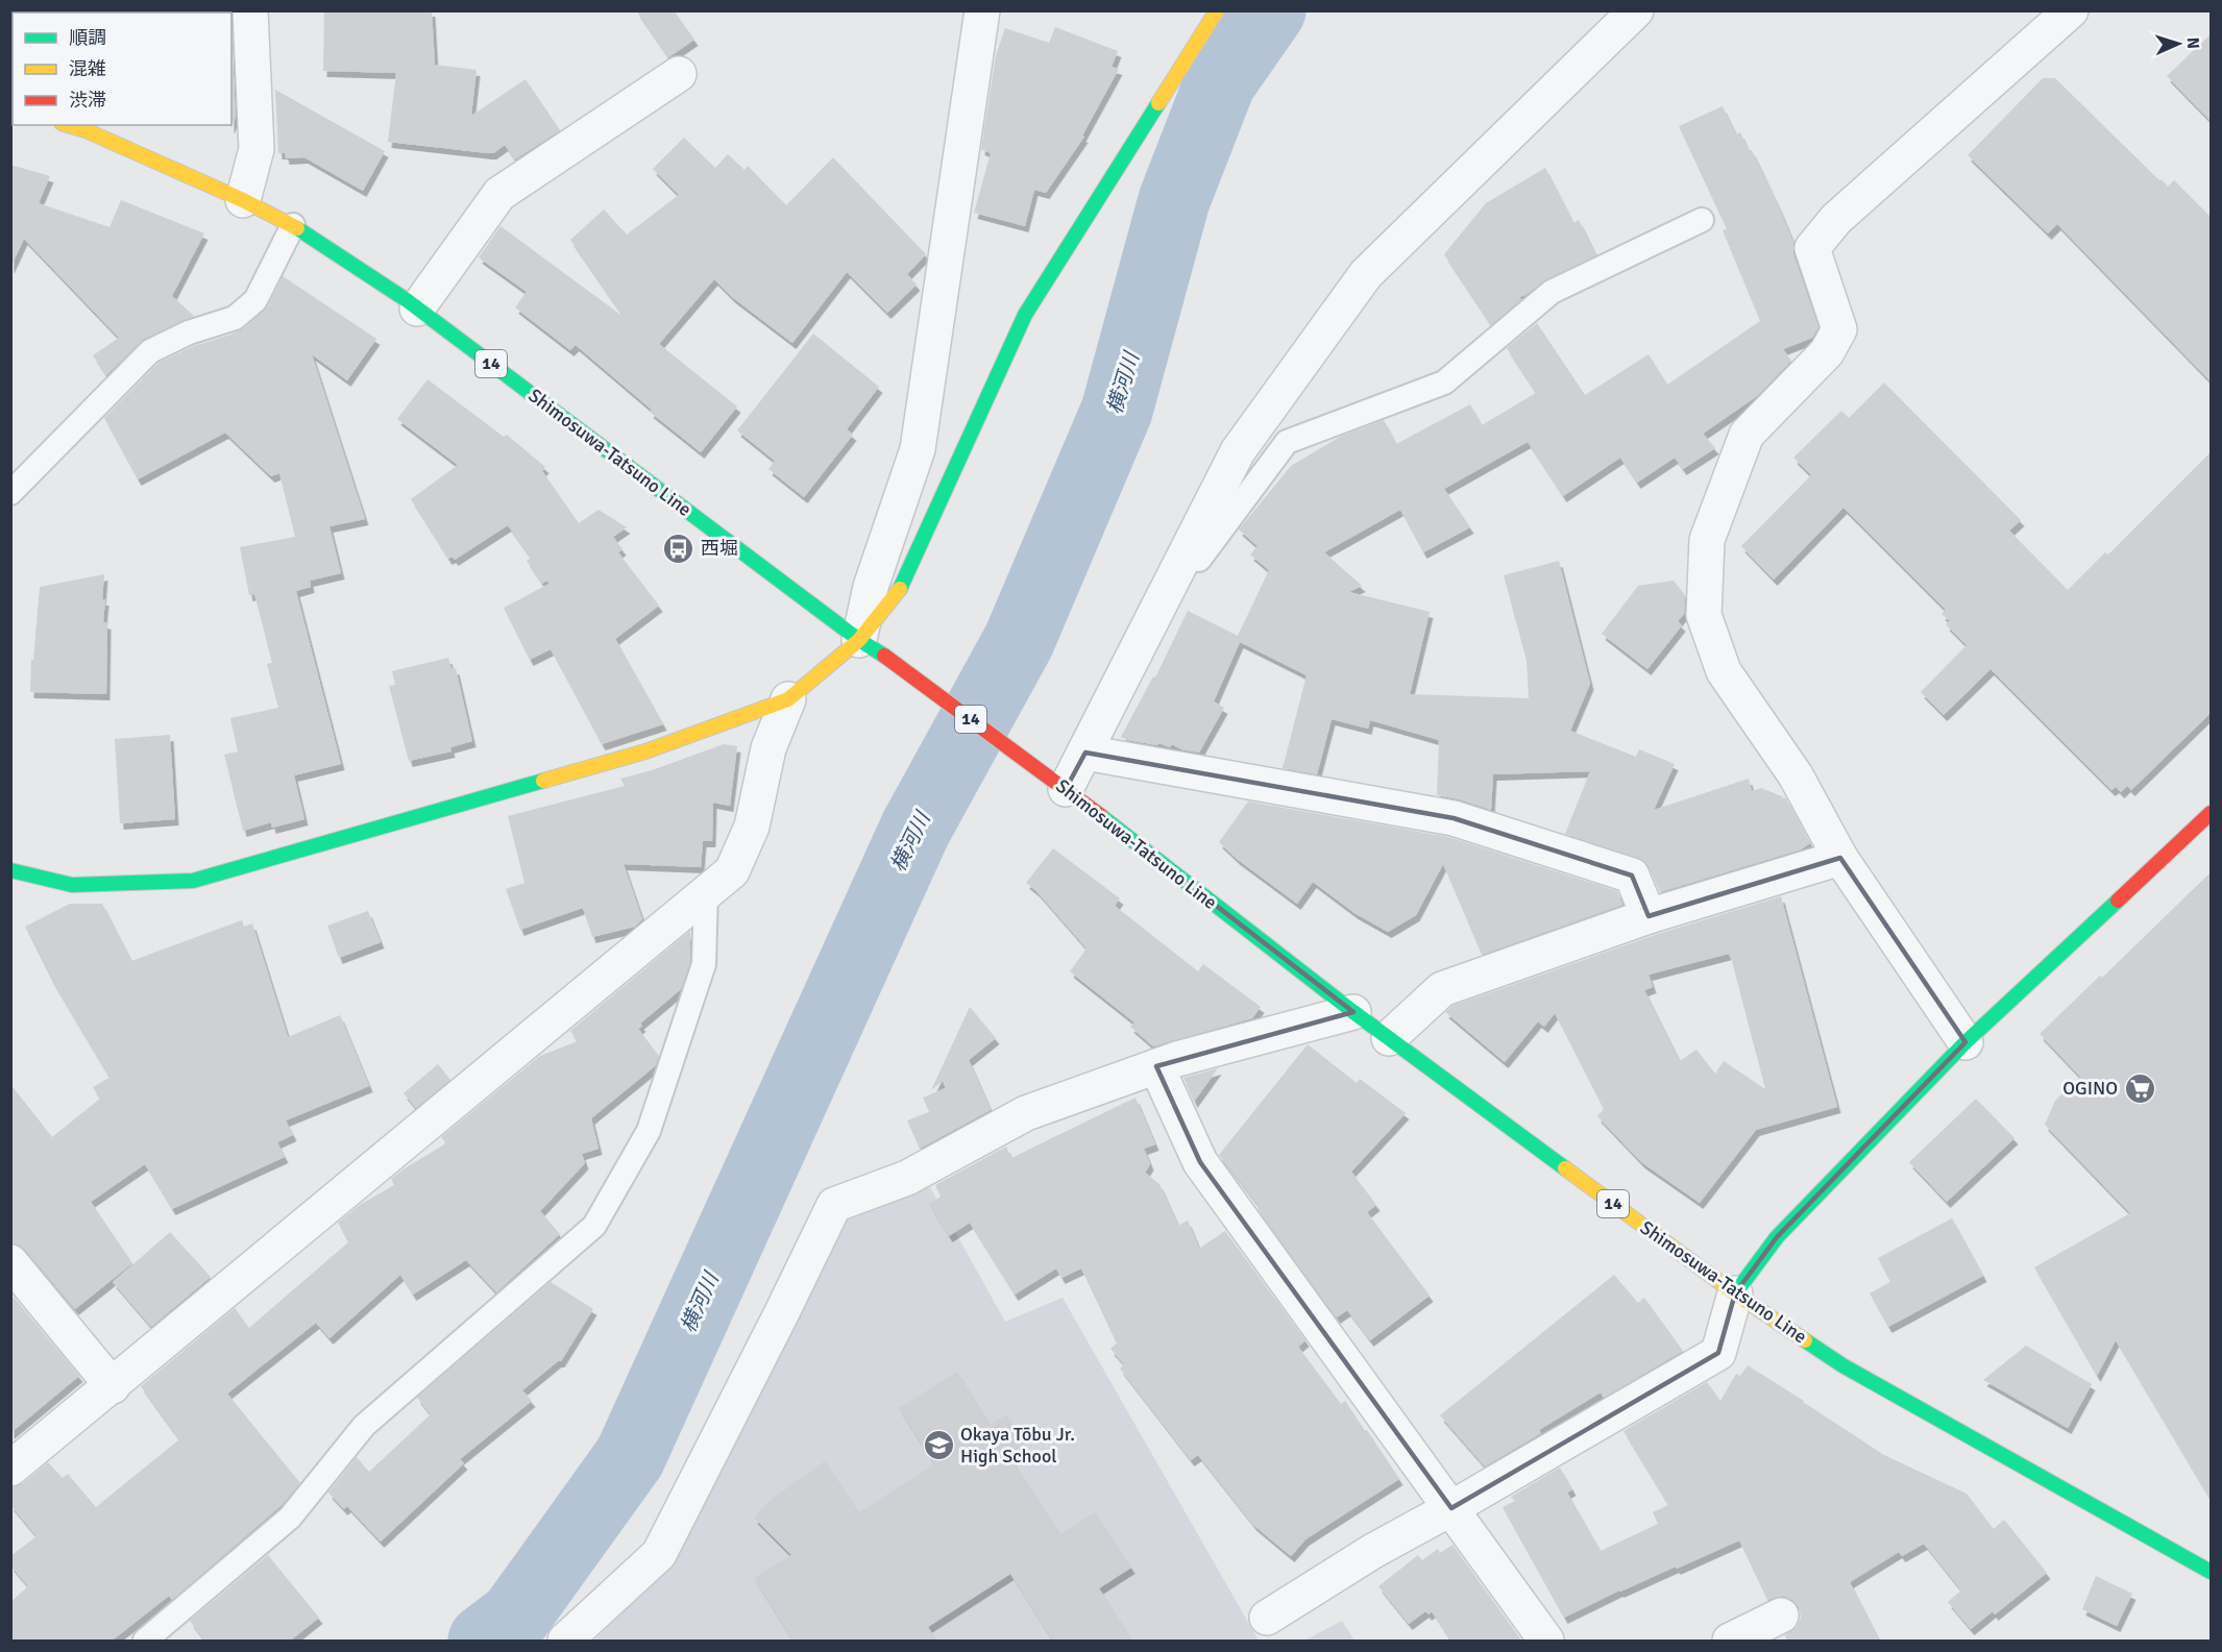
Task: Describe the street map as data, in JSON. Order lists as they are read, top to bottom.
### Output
{
  "streets": {
    "main road": ["14", "Shimosuwa-Tatsuno Line"]
  },
  "water": ["横河川"],
  "places": {
    "bus stop": ["西堀"],
    "supermarket": ["OGINO"],
    "school or university": ["Okaya Tōbu Jr. High School"]
  },
  "legend": ["順調", "混雑", "渋滞"],
  "north": "right"
}
